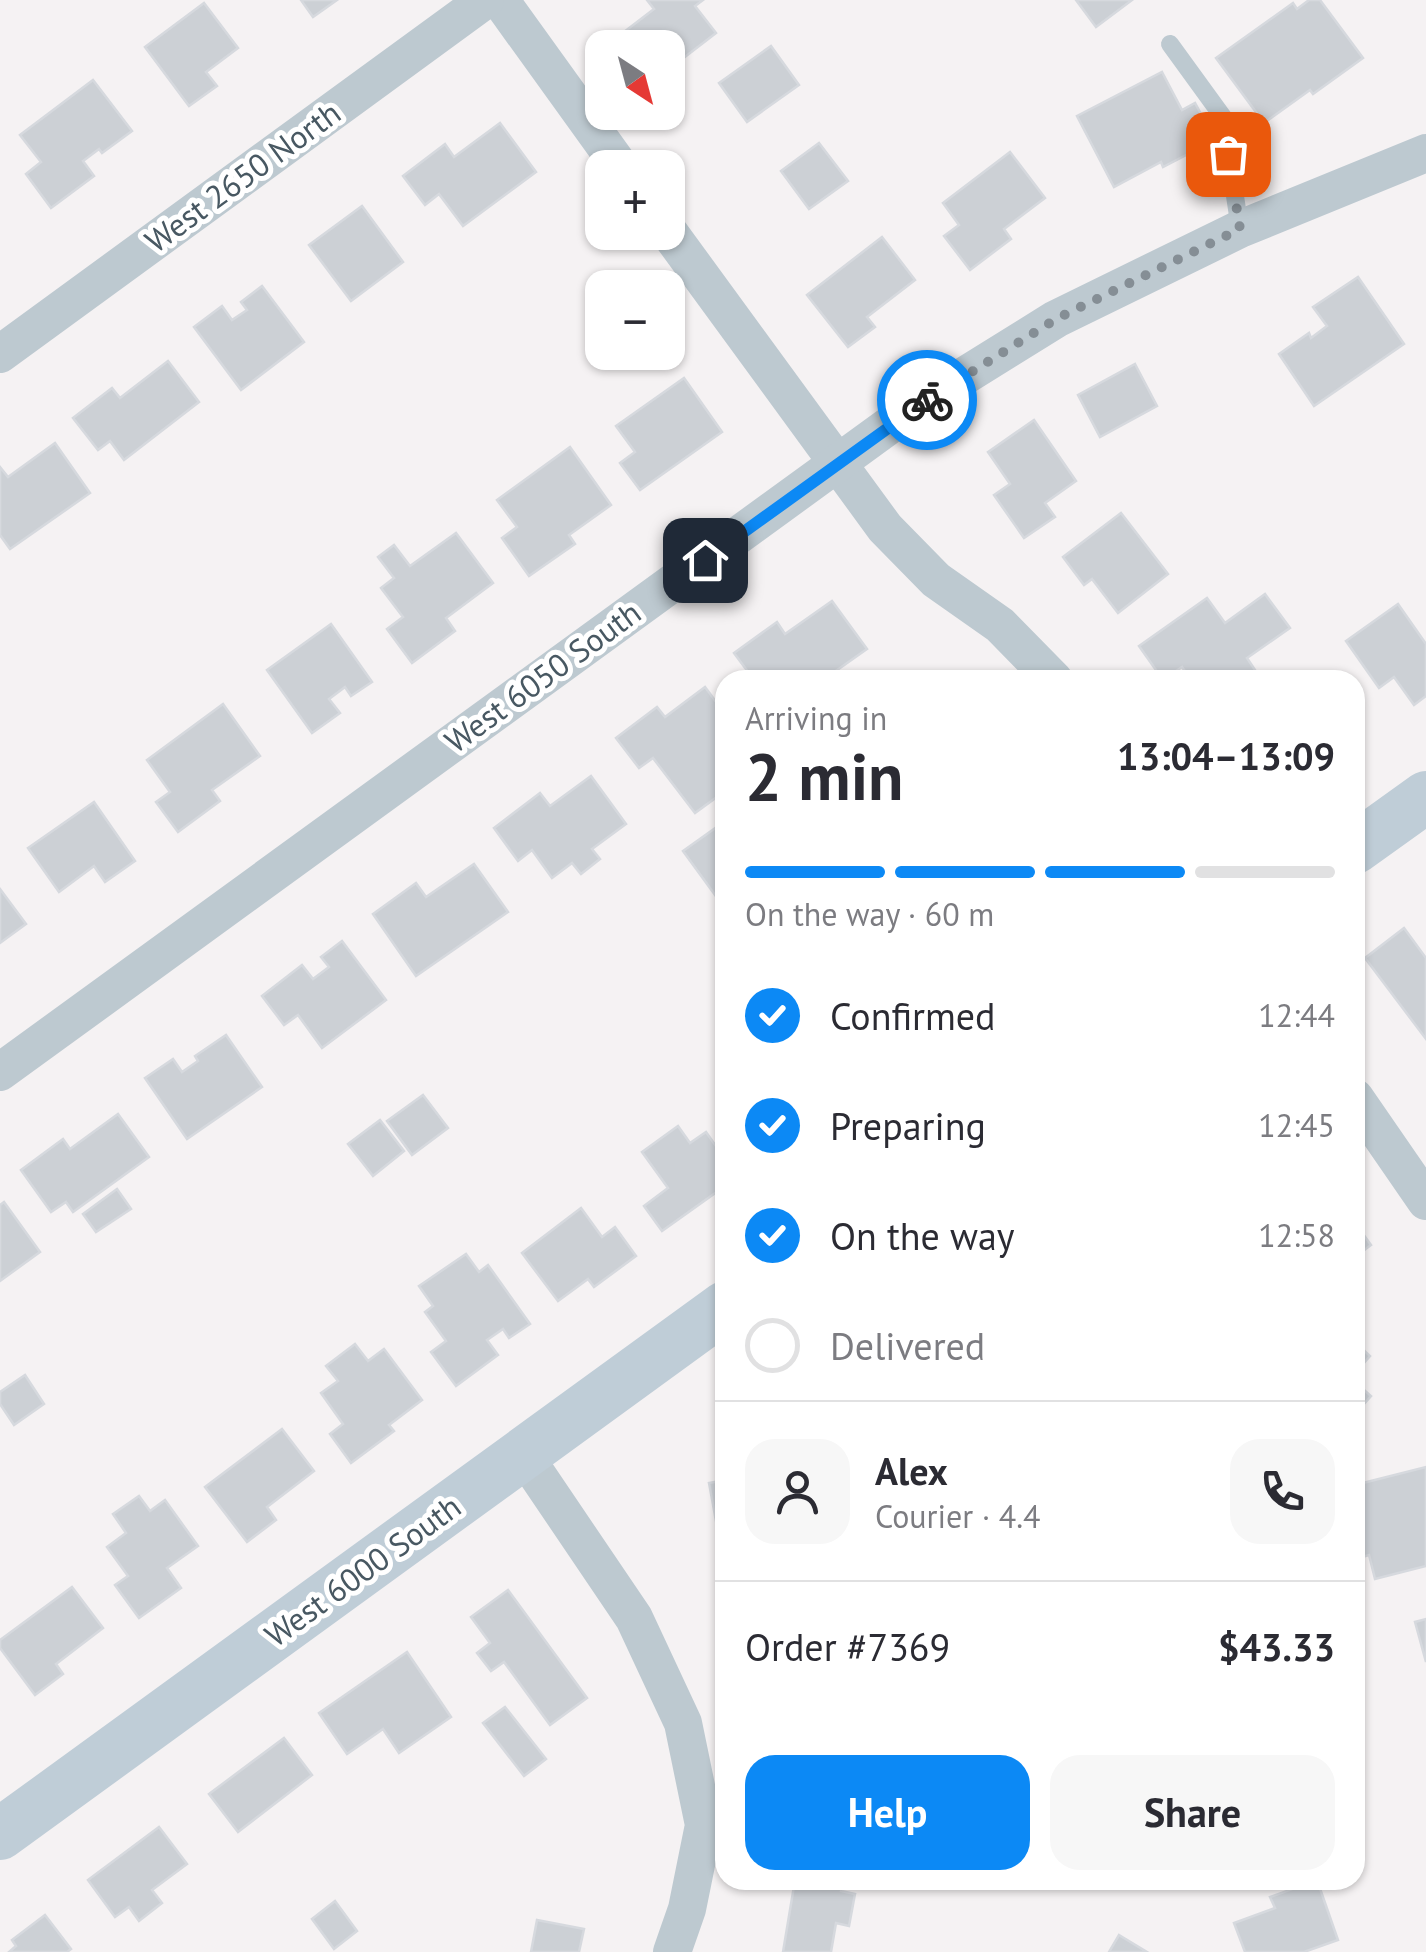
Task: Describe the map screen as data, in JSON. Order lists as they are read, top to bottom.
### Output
{
  "streets": {
    "street": ["West 2650 North", "West 6050 South", "West 6000 South"]
  },
  "north": "bottom right",
  "page": {
    "map_buttons": ["+", "−"],
    "heading": ["2 min", "Arriving in", "13:04–13:09"],
    "panel": [
      "Alex",
      "Courier · 4.4",
      "Order #7369",
      "$43.33"
    ],
    "bar": "On the way · 60 m",
    "list": [
      ["Confirmed", "12:44"],
      ["Preparing", "12:45"],
      ["On the way", "12:58"],
      "Delivered"
    ],
    "buttons": ["Help", "Share"]
  }
}
